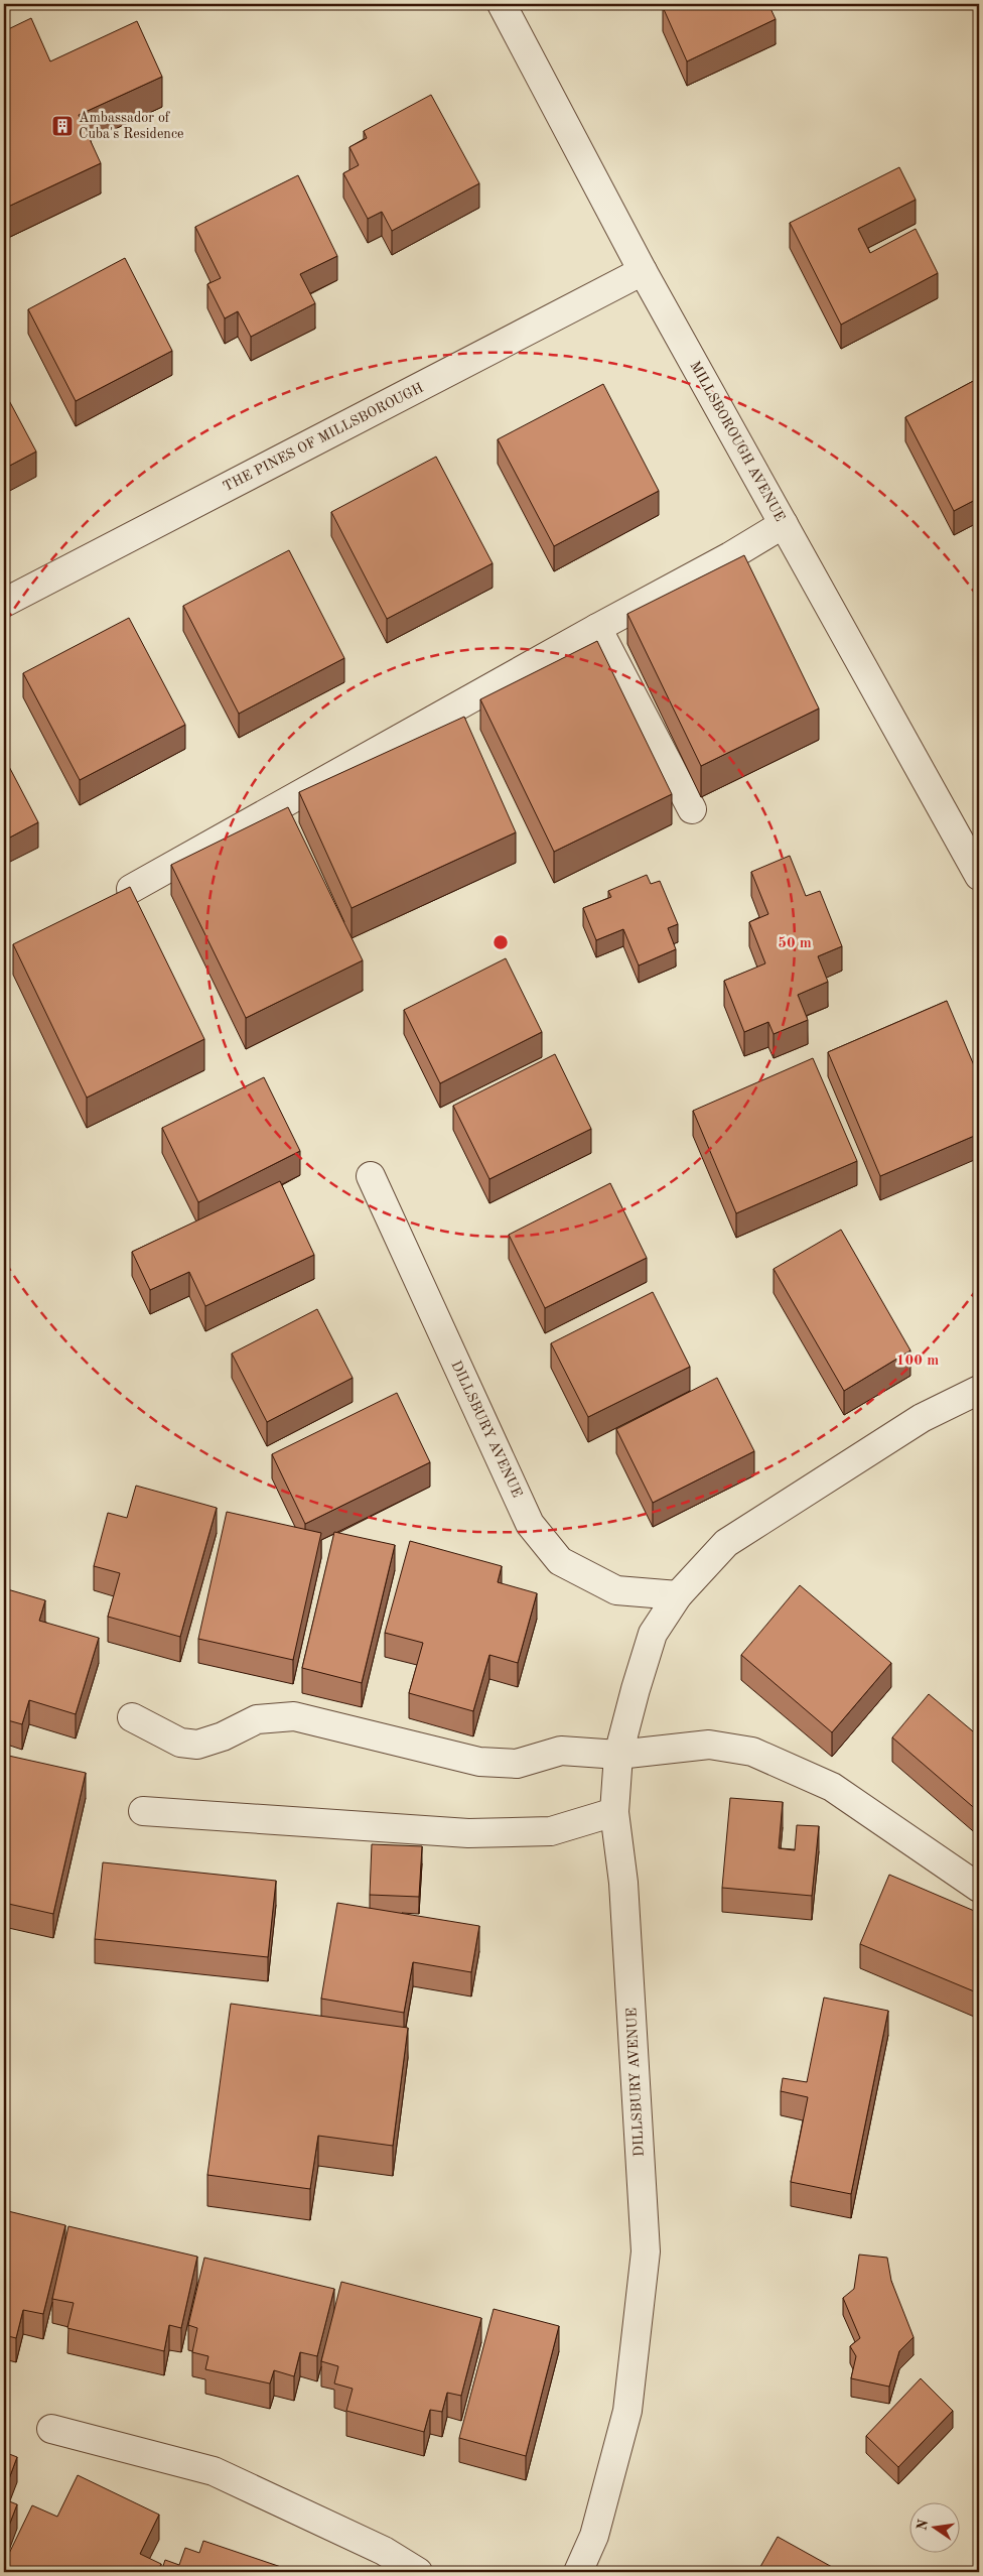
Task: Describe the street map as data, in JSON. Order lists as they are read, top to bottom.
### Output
{
  "streets": {
    "street": ["THE PINES OF MILLSBOROUGH", "MILLSBOROUGH AVENUE", "DILLSBURY AVENUE"]
  },
  "crossings": [
    ["THE PINES OF MILLSBOROUGH", "MILLSBOROUGH AVENUE"]
  ],
  "places": {
    "building": ["Ambassador of Cuba's Residence"]
  },
  "north": "left",
  "rings": ["50 m", "100 m"]
}
